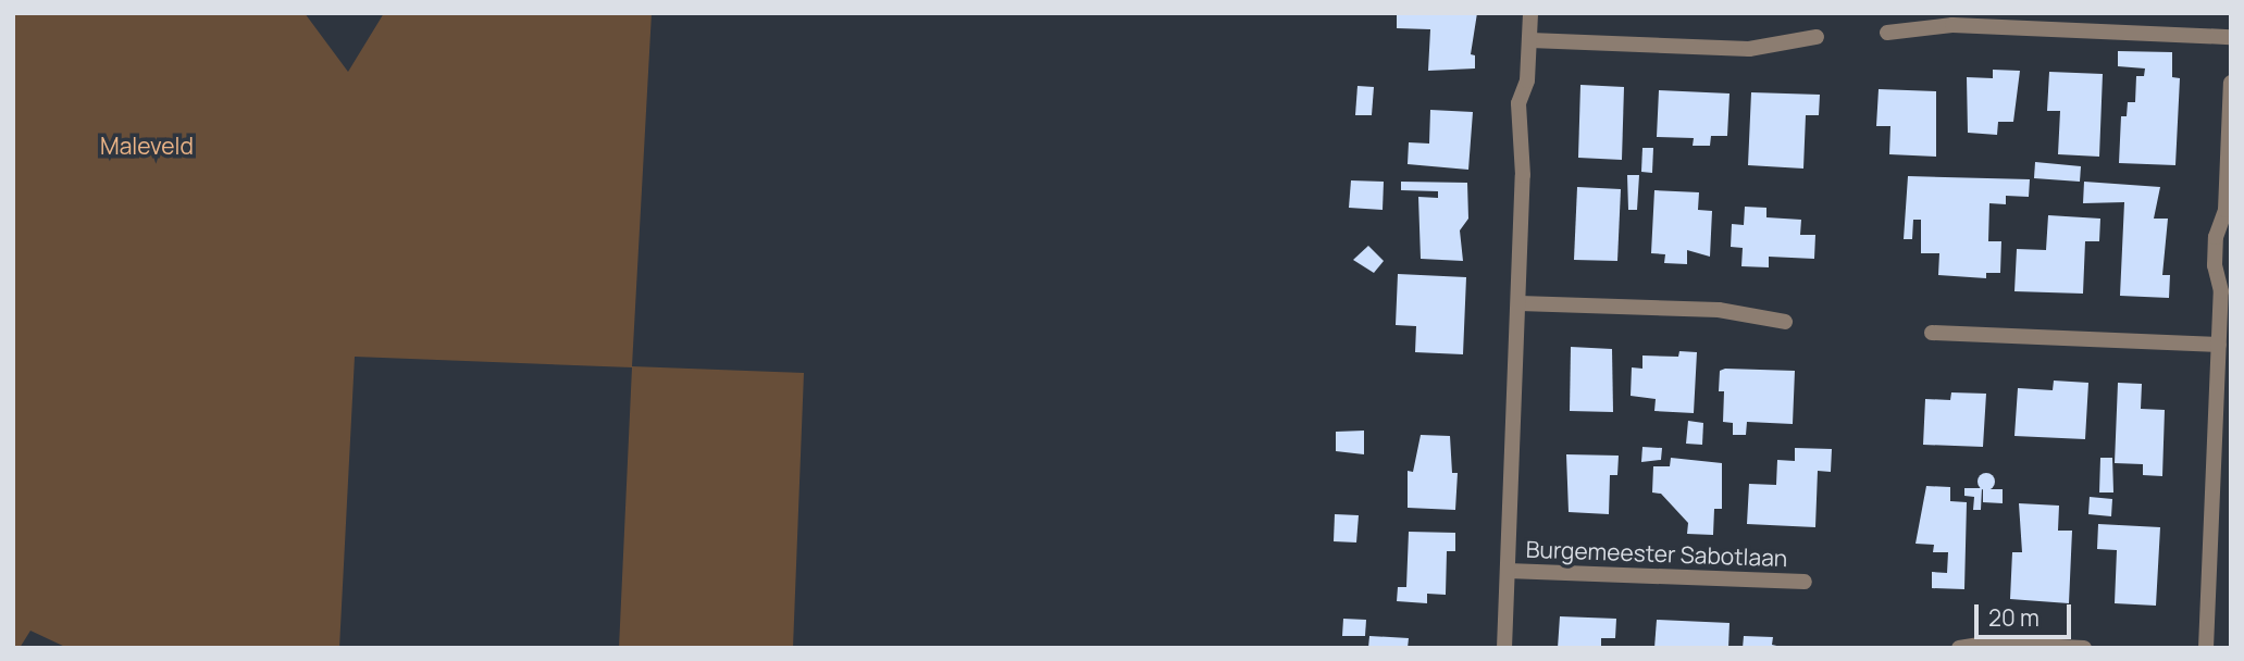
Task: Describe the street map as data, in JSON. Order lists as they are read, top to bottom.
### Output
{
  "streets": {
    "street": ["Burgemeester Sabotlaan"]
  },
  "parks": ["Maleveld"],
  "scale_bar": "20 m"
}
